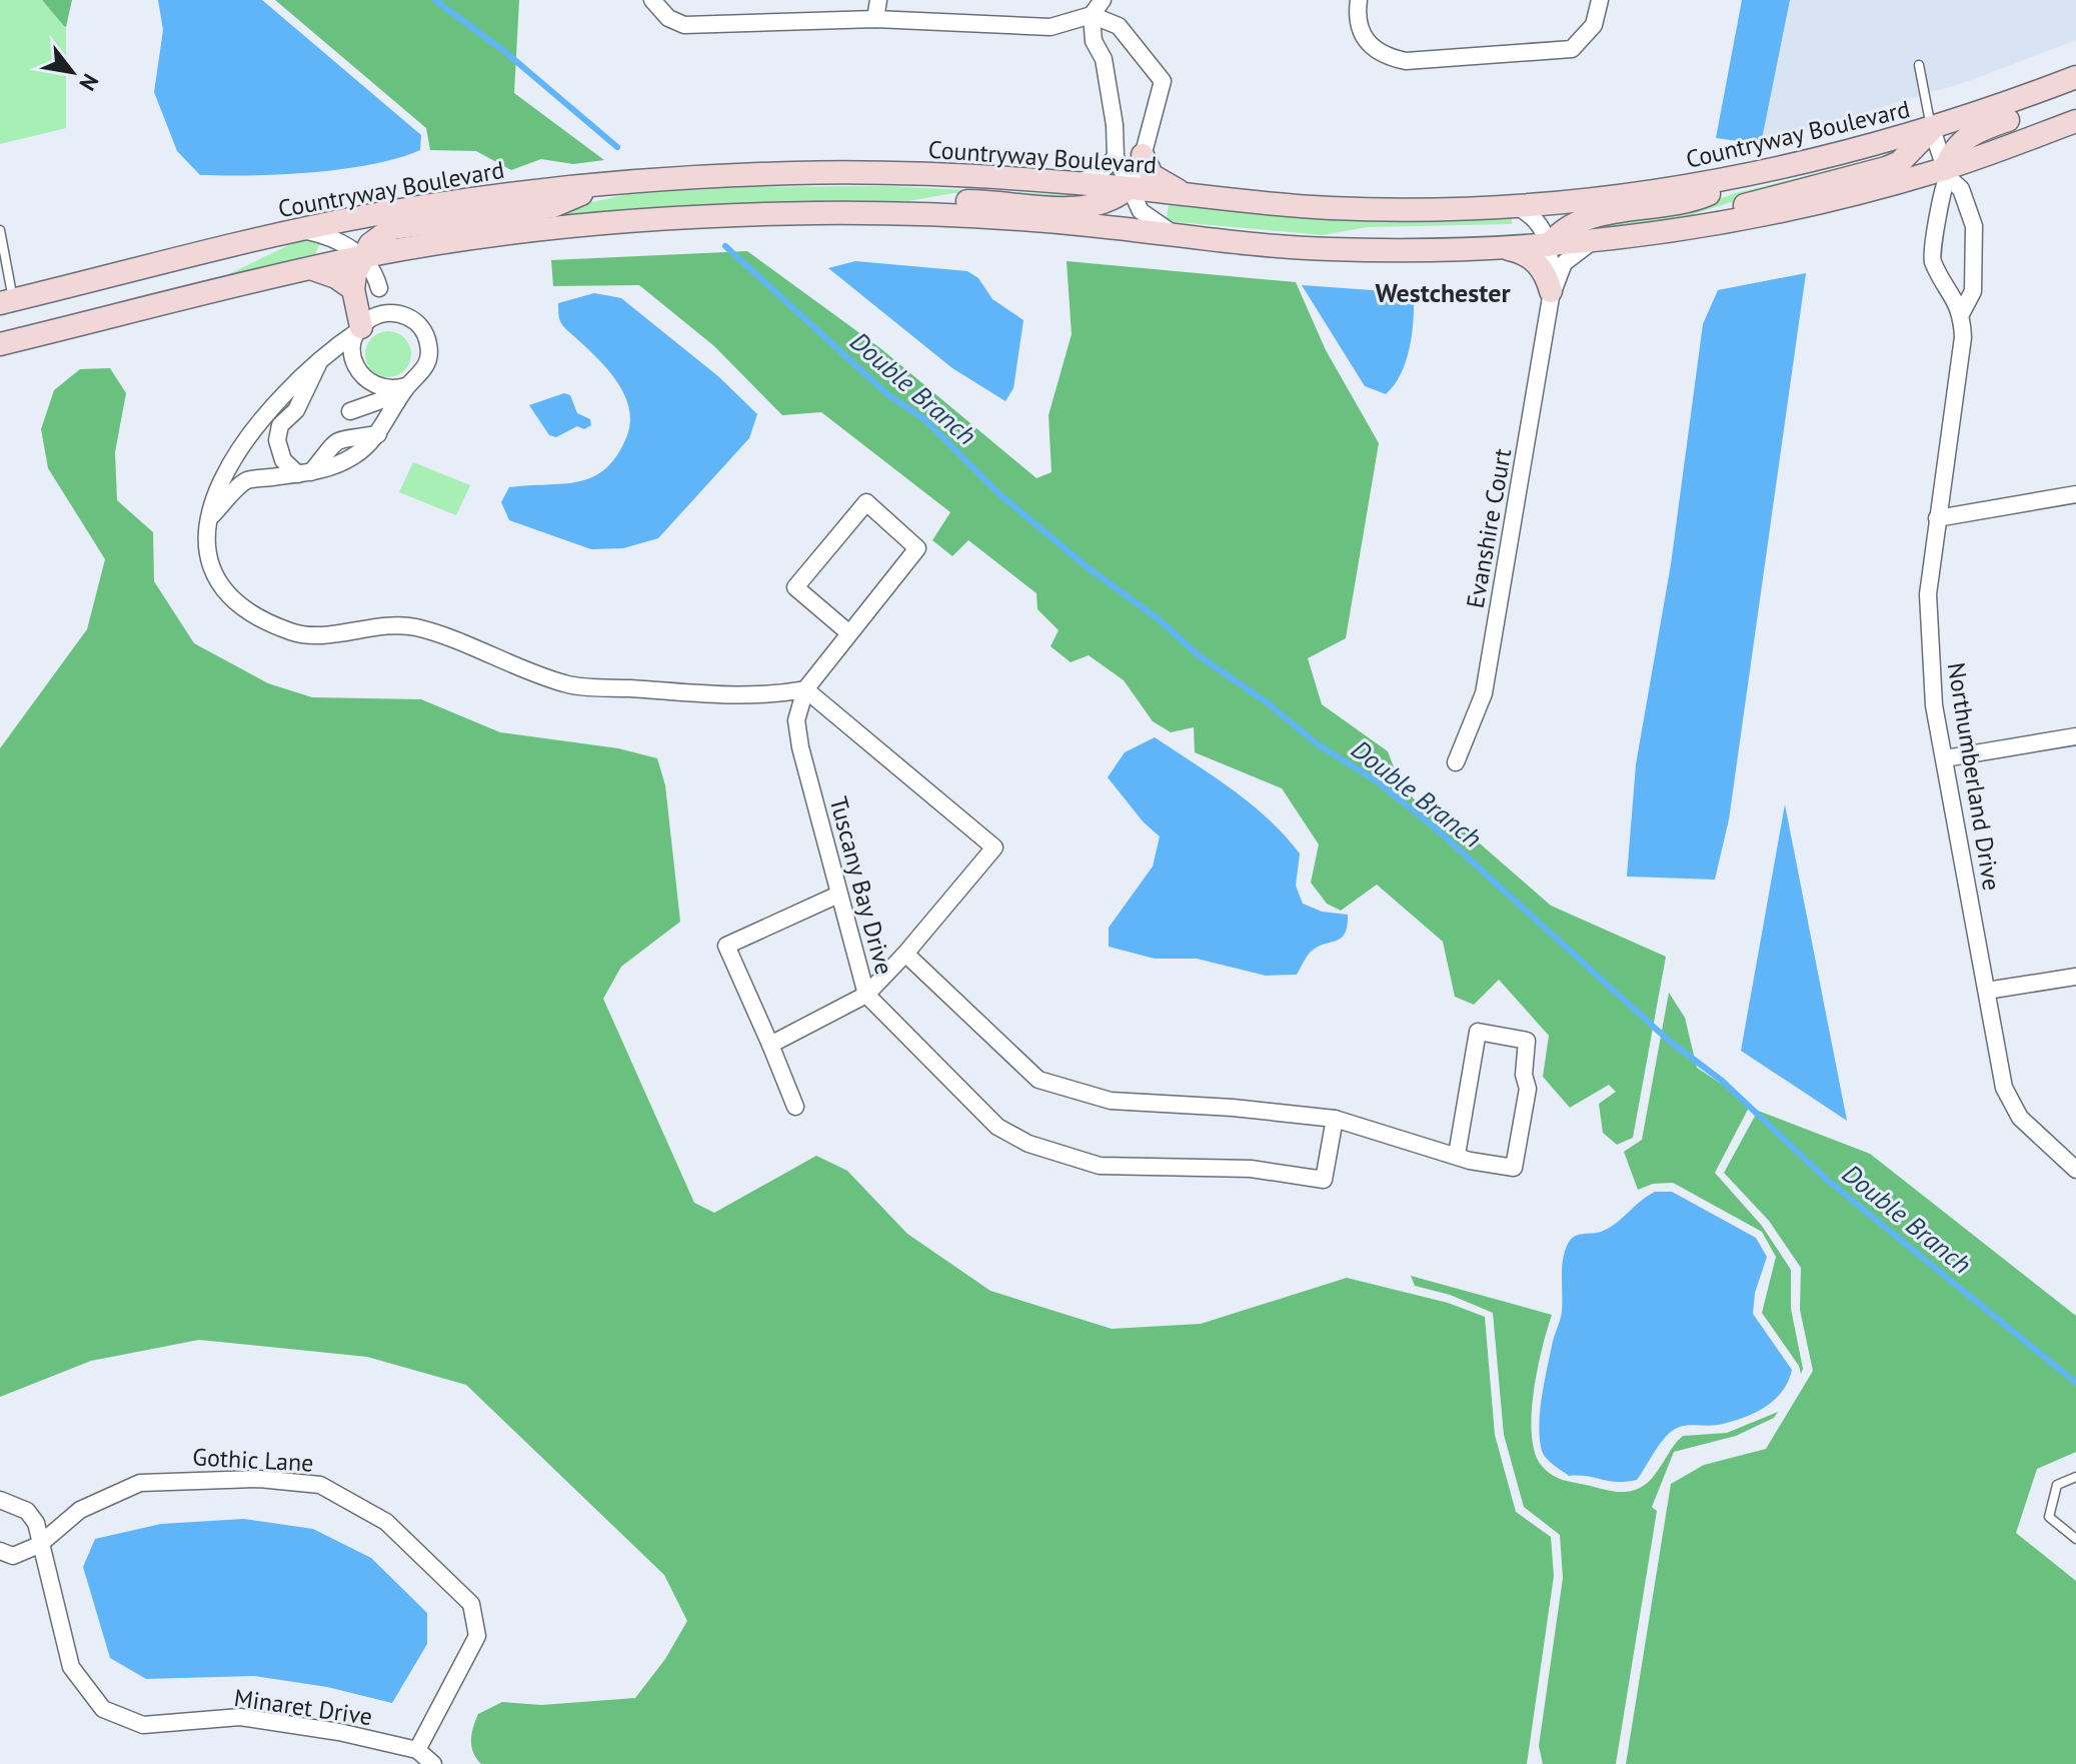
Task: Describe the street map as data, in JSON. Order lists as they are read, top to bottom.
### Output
{
  "streets": {
    "street": [
      "Countryway Boulevard",
      "Evanshire Court",
      "Northumberland Drive",
      "Tuscany Bay Drive",
      "Gothic Lane",
      "Minaret Drive"
    ]
  },
  "crossings": [
    ["Countryway Boulevard", "Northumberland Drive"],
    ["Gothic Lane", "Minaret Drive"]
  ],
  "districts": ["Westchester"],
  "water": ["Double Branch"],
  "north": "bottom right"
}
